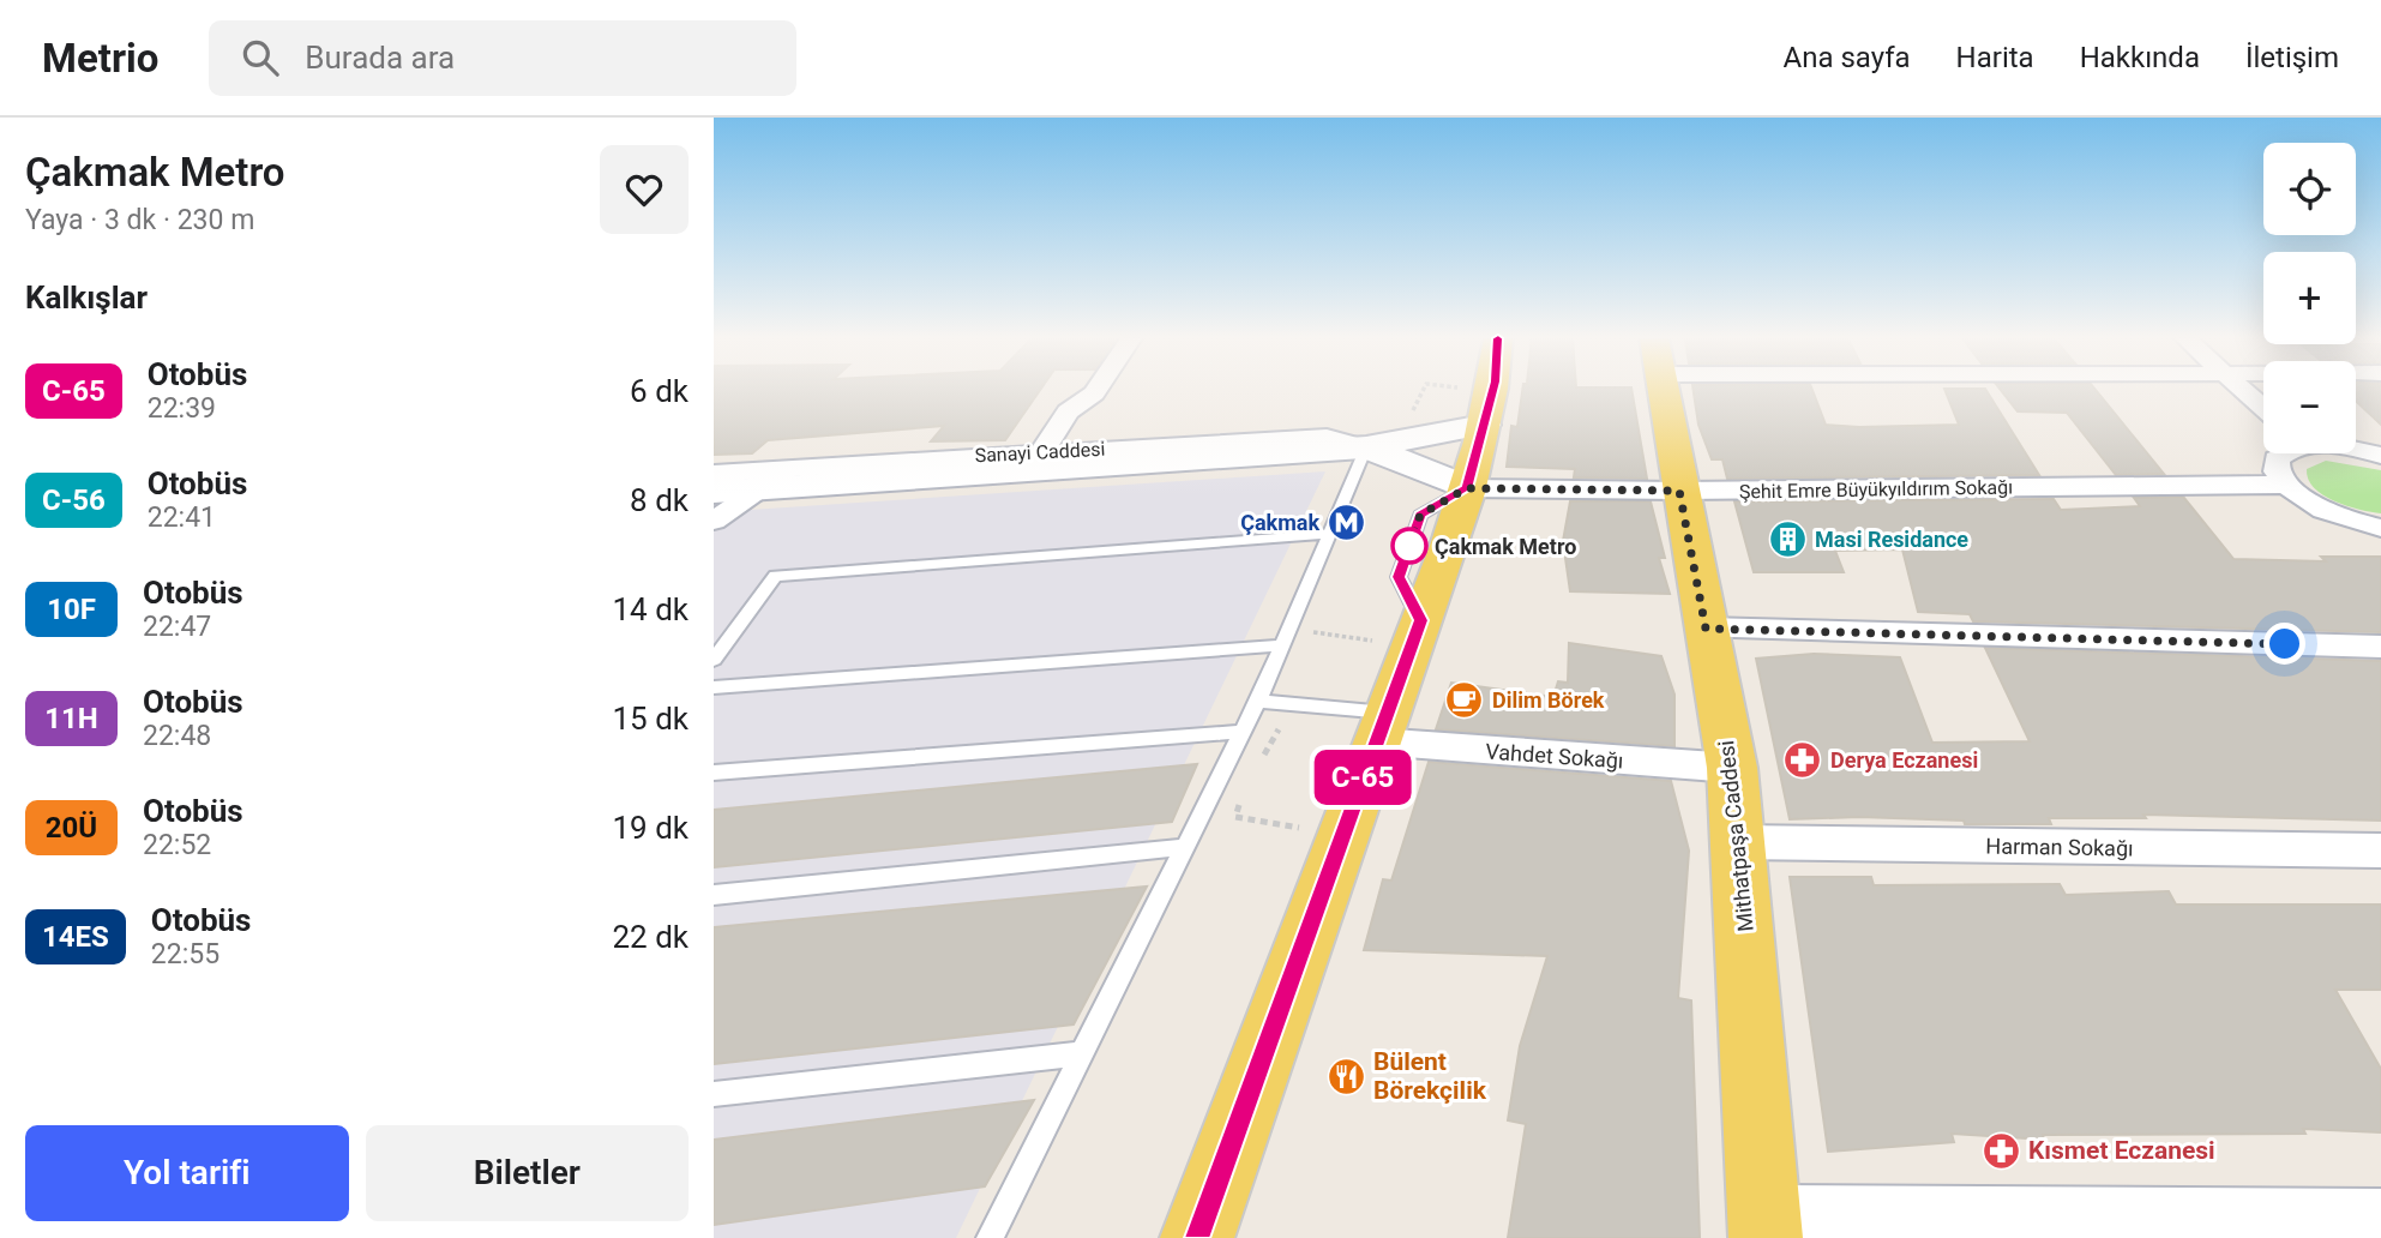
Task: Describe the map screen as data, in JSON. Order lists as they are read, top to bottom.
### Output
{
  "streets": {
    "main road": ["Mithatpaşa Caddesi"],
    "street": [
      "Sanayi Caddesi",
      "Şehit Emre Büyükyıldırım Sokağı",
      "Vahdet Sokağı",
      "Harman Sokağı"
    ]
  },
  "crossings": [
    ["Sanayi Caddesi", "Şehit Emre Büyükyıldırım Sokağı"],
    ["Şehit Emre Büyükyıldırım Sokağı", "Mithatpaşa Caddesi"],
    ["Vahdet Sokağı", "Mithatpaşa Caddesi"],
    ["Mithatpaşa Caddesi", "Harman Sokağı"]
  ],
  "places": {
    "metro station": ["Çakmak"],
    "building": ["Masi Residance"],
    "other": ["Çakmak Metro"],
    "cafe": ["Dilim Börek"],
    "pharmacy": ["Derya Eczanesi", "Kısmet Eczanesi"],
    "restaurant": ["Bülent Börekçilik"]
  },
  "lines": ["bus line C-65"],
  "page": {
    "header": "Metrio",
    "search": "Burada ara",
    "nav": [
      "Ana sayfa",
      "Harita",
      "Hakkında",
      "İletişim"
    ],
    "heading": [
      ["Çakmak Metro", "Yaya · 3 dk · 230 m"],
      "Kalkışlar"
    ],
    "on_map": "C-65",
    "map_buttons": ["+", "−"],
    "list": [
      {
        "mark": "C-65",
        "name": "Otobüs",
        "note": "22:39",
        "value": "6 dk"
      },
      {
        "mark": "C-56",
        "name": "Otobüs",
        "note": "22:41",
        "value": "8 dk"
      },
      {
        "mark": "10F",
        "name": "Otobüs",
        "note": "22:47",
        "value": "14 dk"
      },
      {
        "mark": "11H",
        "name": "Otobüs",
        "note": "22:48",
        "value": "15 dk"
      },
      {
        "mark": "20Ü",
        "name": "Otobüs",
        "note": "22:52",
        "value": "19 dk"
      },
      {
        "mark": "14ES",
        "name": "Otobüs",
        "note": "22:55",
        "value": "22 dk"
      }
    ],
    "buttons": ["Yol tarifi", "Biletler"]
  }
}
